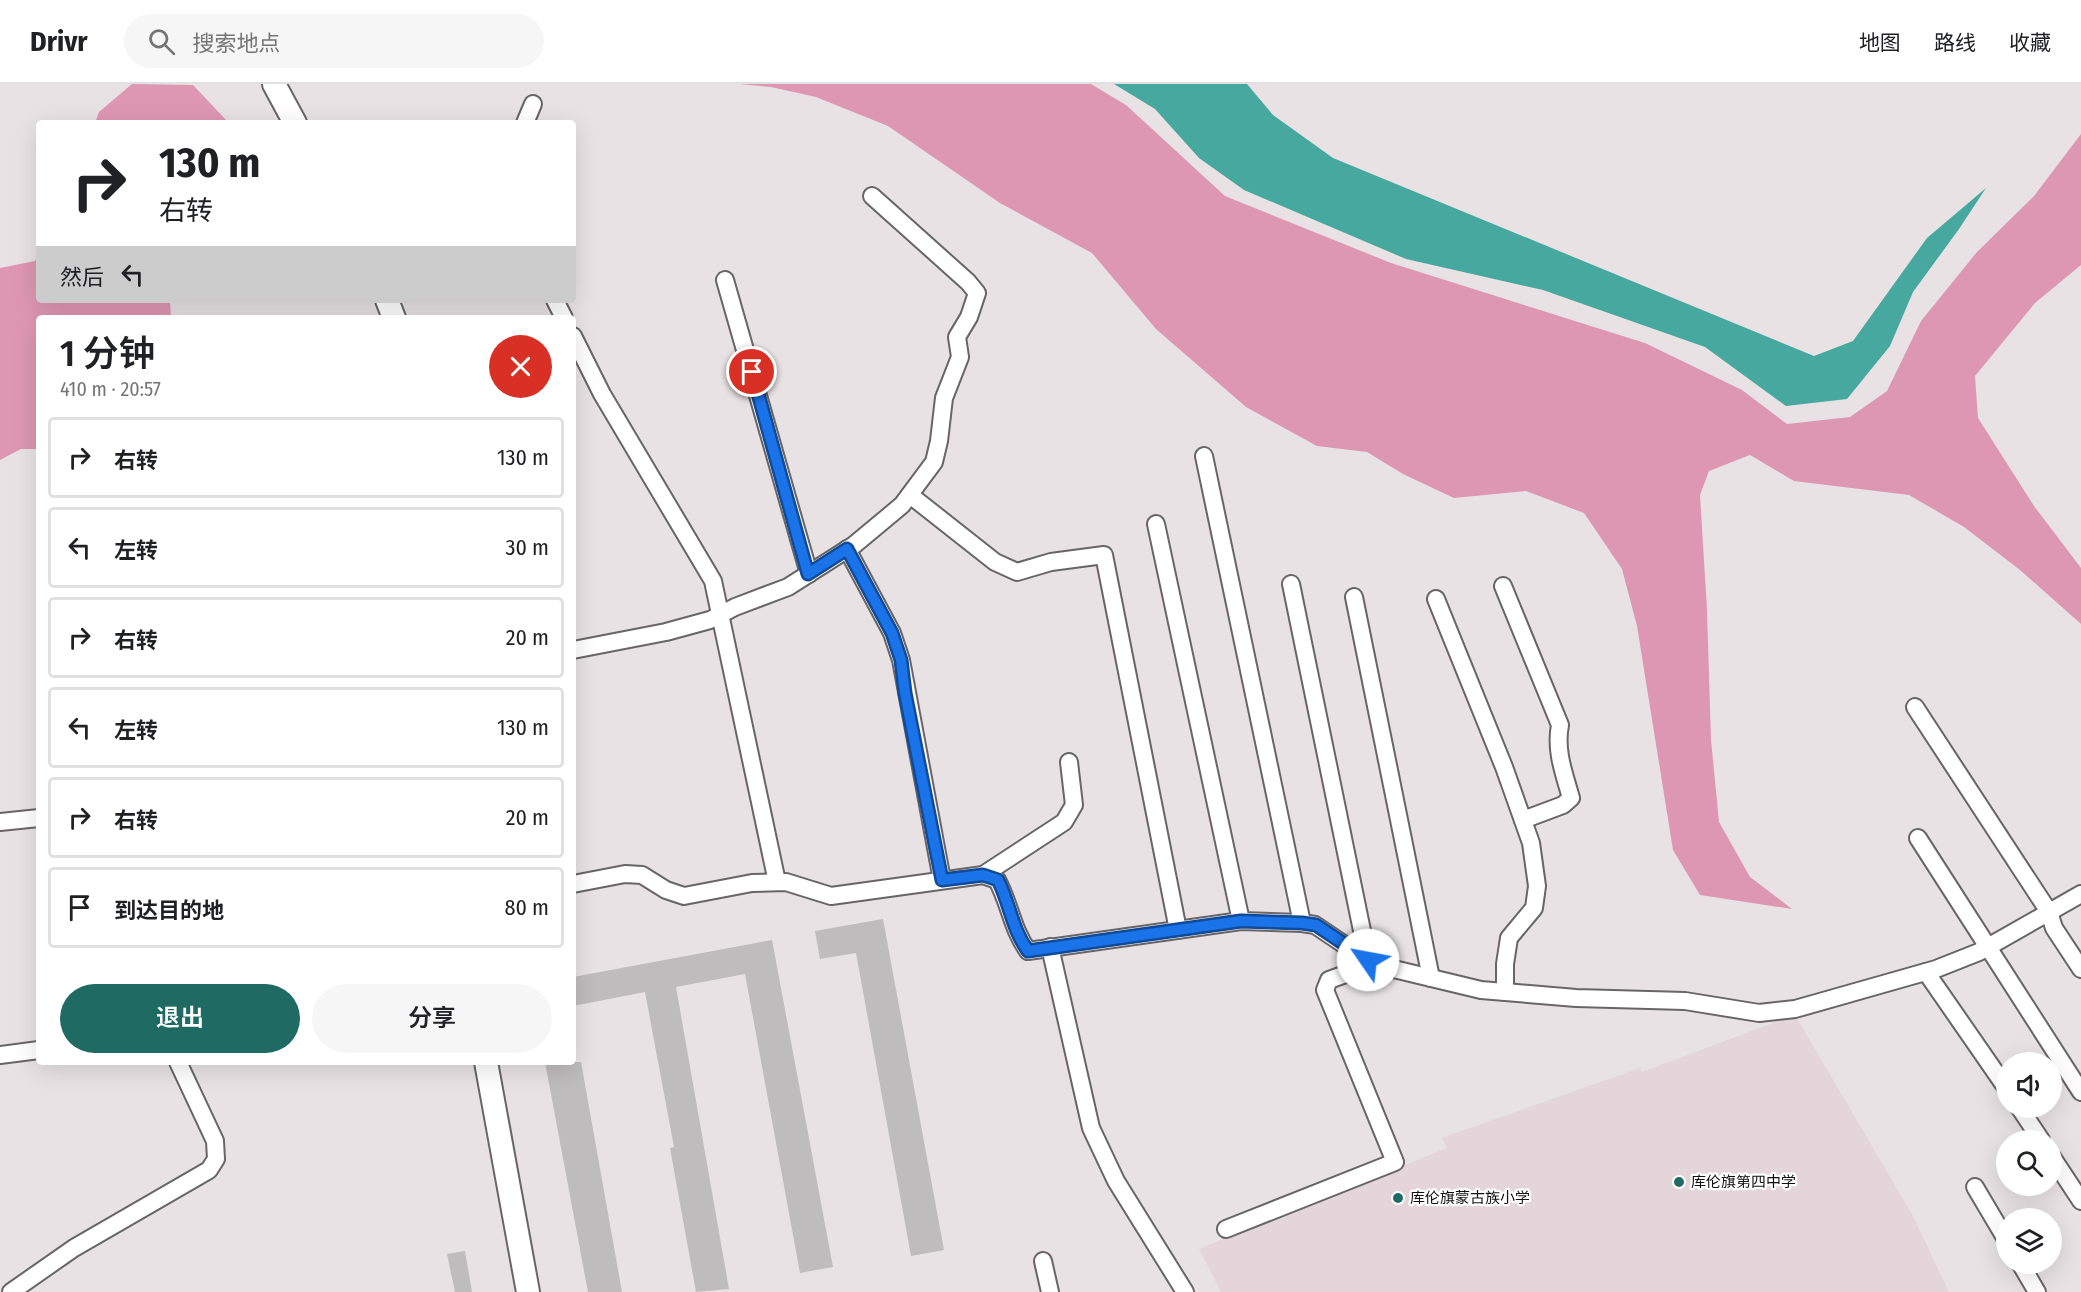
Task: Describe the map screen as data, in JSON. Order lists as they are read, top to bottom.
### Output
{
  "places": ["库伦旗第四中学", "库伦旗蒙古族小学"],
  "page": {
    "header": "Drivr",
    "search": "搜索地点",
    "nav": ["地图", "路线", "收藏"],
    "turn": ["130 m", "右转"],
    "then": "然后",
    "heading": ["1 分钟", "410 m · 20:57"],
    "list": [
      {
        "name": "右转",
        "value": "130 m"
      },
      {
        "name": "左转",
        "value": "30 m"
      },
      {
        "name": "右转",
        "value": "20 m"
      },
      {
        "name": "左转",
        "value": "130 m"
      },
      {
        "name": "右转",
        "value": "20 m"
      },
      {
        "name": "到达目的地",
        "value": "80 m"
      }
    ],
    "buttons": ["退出", "分享"]
  }
}
